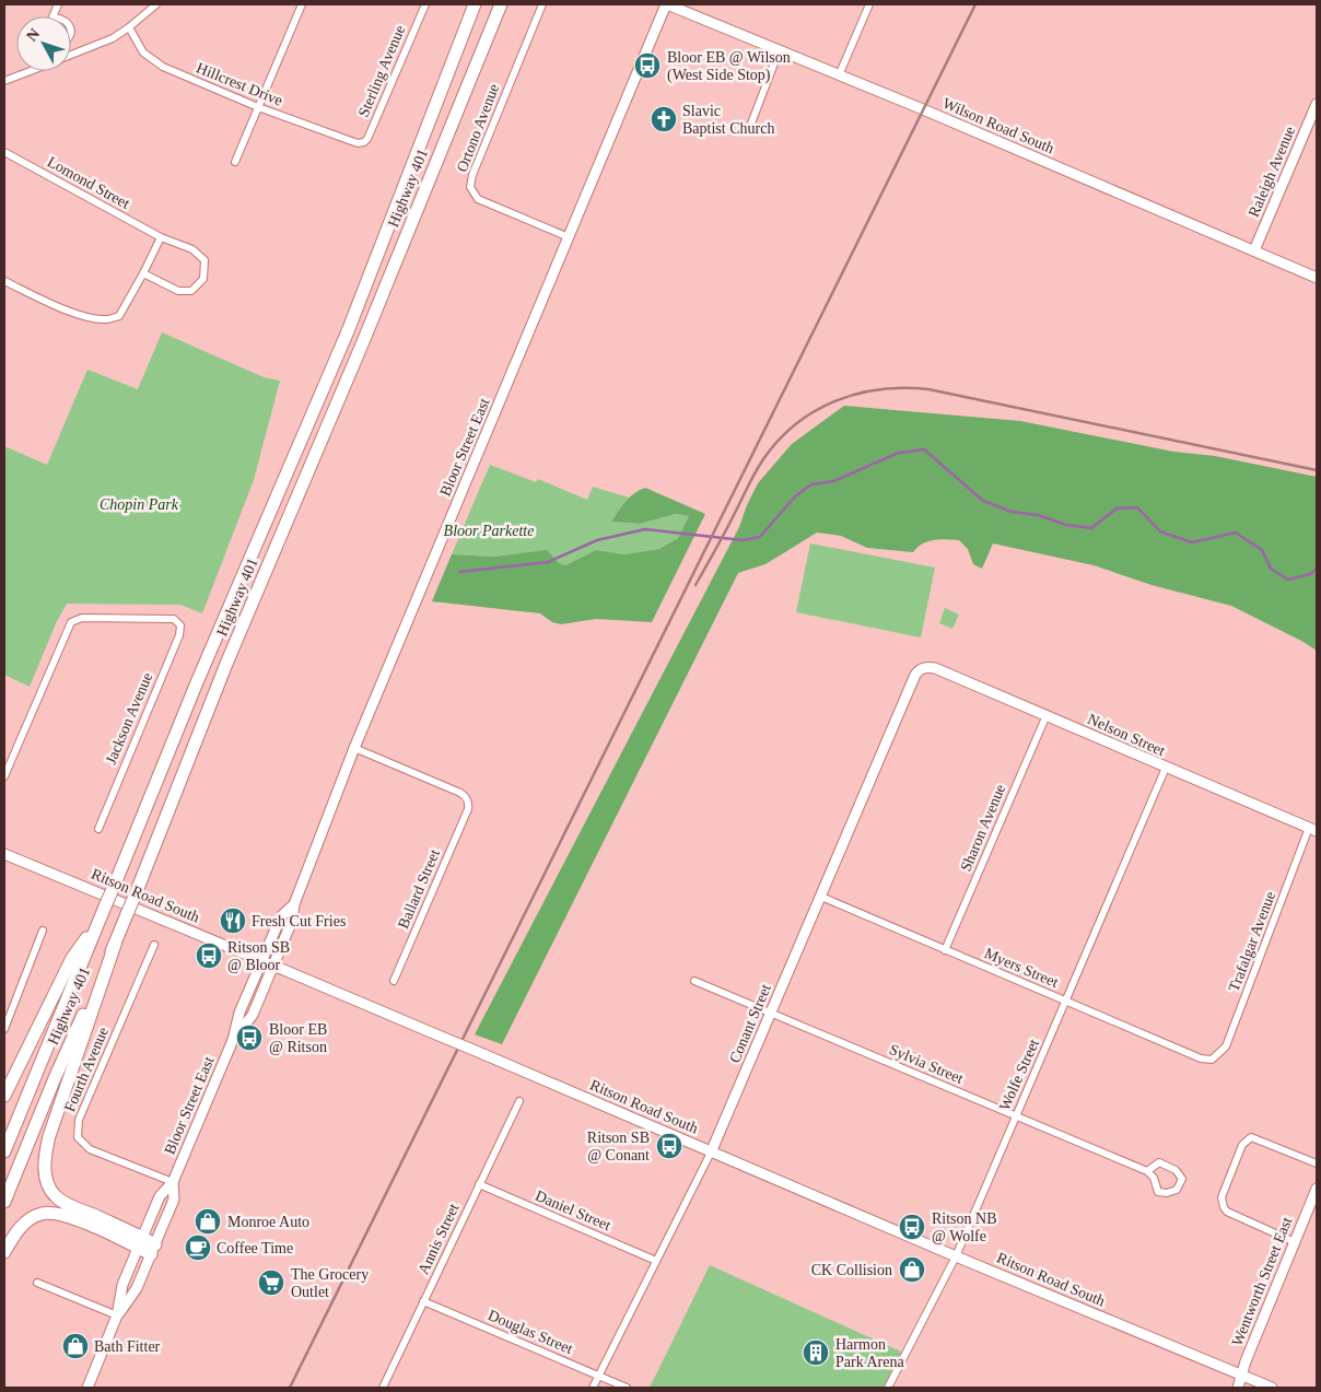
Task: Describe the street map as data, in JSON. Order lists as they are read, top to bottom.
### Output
{
  "streets": {
    "highway": ["Highway 401"],
    "main road": [
      "Wilson Road South",
      "Raleigh Avenue",
      "Bloor Street East",
      "Nelson Street",
      "Ritson Road South",
      "Conant Street",
      "Wentworth Street East"
    ],
    "street": [
      "Sterling Avenue",
      "Hillcrest Drive",
      "Ortono Avenue",
      "Lomond Street",
      "Jackson Avenue",
      "Sharon Avenue",
      "Ballard Street",
      "Trafalgar Avenue",
      "Myers Street",
      "Sylvia Street",
      "Fourth Avenue",
      "Wolfe Street",
      "Daniel Street",
      "Annis Street",
      "Douglas Street"
    ]
  },
  "crossings": [
    ["Sterling Avenue", "Hillcrest Drive"],
    ["Wilson Road South", "Raleigh Avenue"],
    ["Wilson Road South", "Bloor Street East"],
    ["Ortono Avenue", "Bloor Street East"],
    ["Bloor Street East", "Ballard Street"],
    ["Bloor Street East", "Ritson Road South"],
    ["Bloor Street East", "Fourth Avenue"],
    ["Nelson Street", "Sharon Avenue"],
    ["Nelson Street", "Trafalgar Avenue"],
    ["Nelson Street", "Conant Street"],
    ["Nelson Street", "Wolfe Street"],
    ["Sharon Avenue", "Myers Street"],
    ["Ritson Road South", "Conant Street"],
    ["Ritson Road South", "Wolfe Street"],
    ["Ritson Road South", "Wentworth Street East"],
    ["Trafalgar Avenue", "Myers Street"],
    ["Myers Street", "Conant Street"],
    ["Myers Street", "Wolfe Street"],
    ["Conant Street", "Sylvia Street"],
    ["Conant Street", "Daniel Street"],
    ["Conant Street", "Douglas Street"],
    ["Sylvia Street", "Wolfe Street"],
    ["Daniel Street", "Annis Street"],
    ["Annis Street", "Douglas Street"]
  ],
  "parks": ["Chopin Park", "Bloor Parkette"],
  "places": {
    "bus stop": [
      "Bloor EB @ Wilson (West Side Stop)",
      "Ritson SB @ Bloor",
      "Bloor EB @ Ritson",
      "Ritson SB @ Conant",
      "Ritson NB @ Wolfe"
    ],
    "church": ["Slavic Baptist Church"],
    "restaurant": ["Fresh Cut Fries"],
    "shop": ["Monroe Auto", "CK Collision", "Bath Fitter"],
    "cafe": ["Coffee Time"],
    "supermarket": ["The Grocery Outlet"],
    "building": ["Harmon Park Arena"]
  },
  "north": "top left"
}
